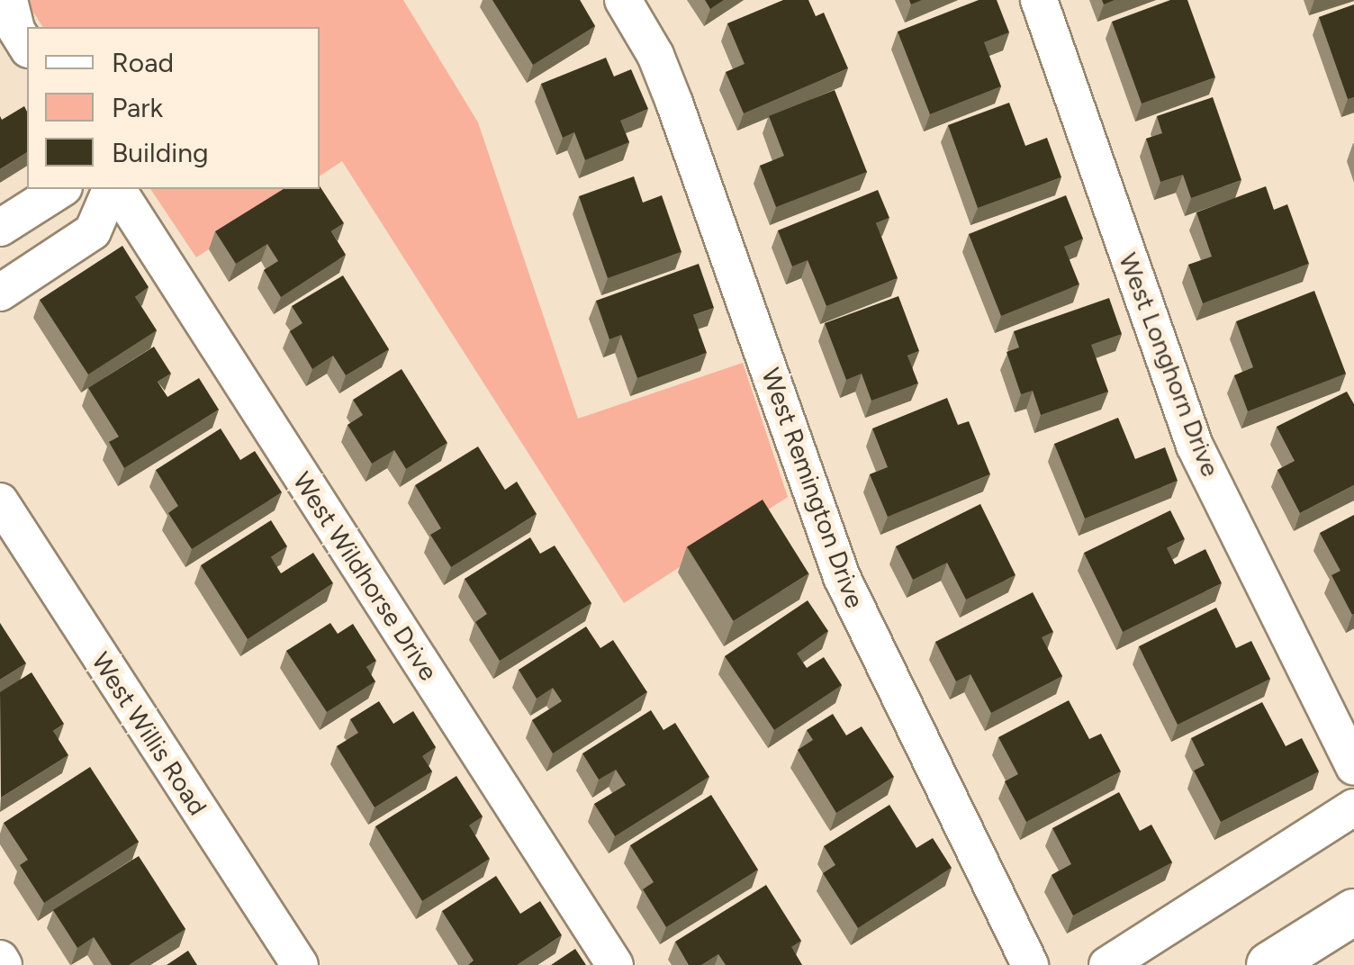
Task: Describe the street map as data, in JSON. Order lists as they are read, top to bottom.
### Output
{
  "streets": {
    "street": [
      "West Longhorn Drive",
      "West Remington Drive",
      "West Wildhorse Drive",
      "West Willis Road"
    ]
  },
  "legend": ["Road", "Park", "Building"]
}
